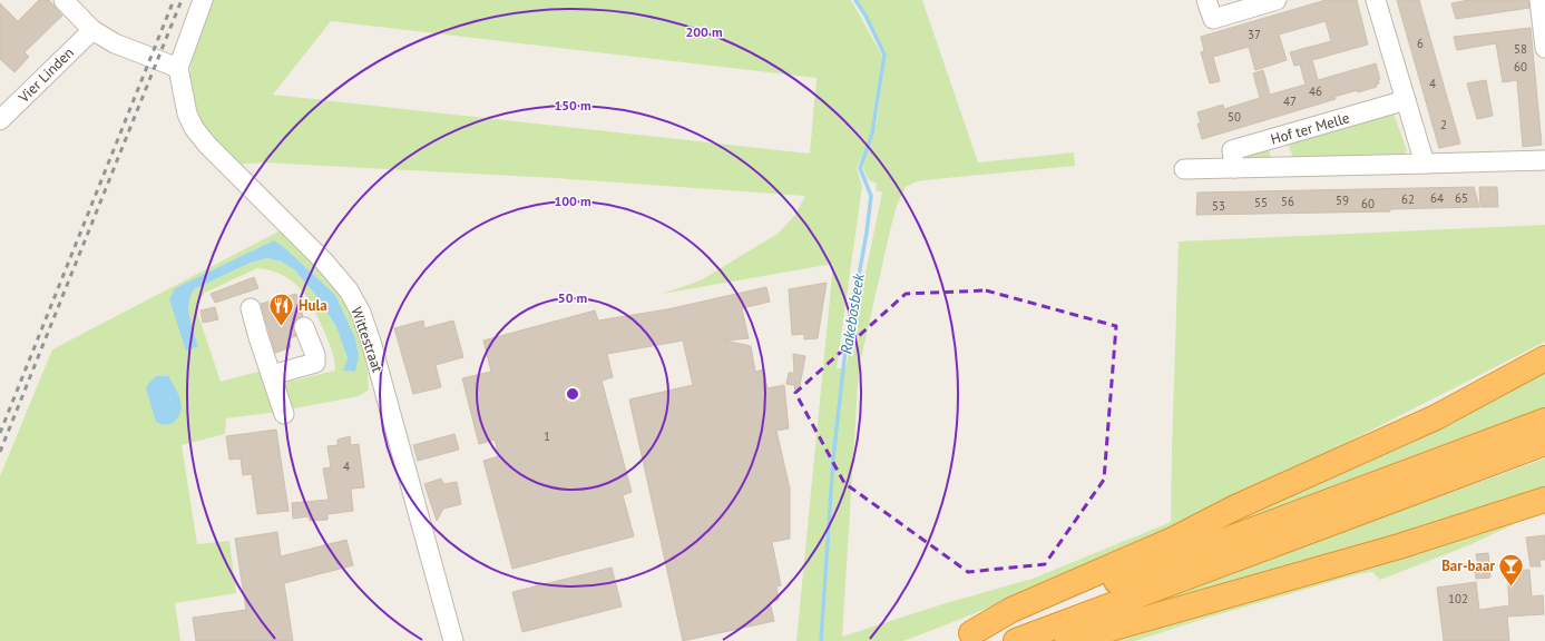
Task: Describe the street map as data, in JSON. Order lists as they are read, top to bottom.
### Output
{
  "streets": {
    "street": ["Vier Linden", "Hof ter Melle", "Wittestraat"]
  },
  "water": ["Rakebosbeek"],
  "places": {
    "restaurant": ["Hula"],
    "bar": ["Bar-baar"]
  },
  "house_numbers": [
    "37",
    "6",
    "58",
    "60",
    "4",
    "46",
    "47",
    "50",
    "2",
    "64",
    "65",
    "62",
    "59",
    "56",
    "55",
    "60",
    "53",
    "1",
    "4",
    "102"
  ],
  "rings": [
    "200 m",
    "150 m",
    "100 m",
    "50 m"
  ]
}
